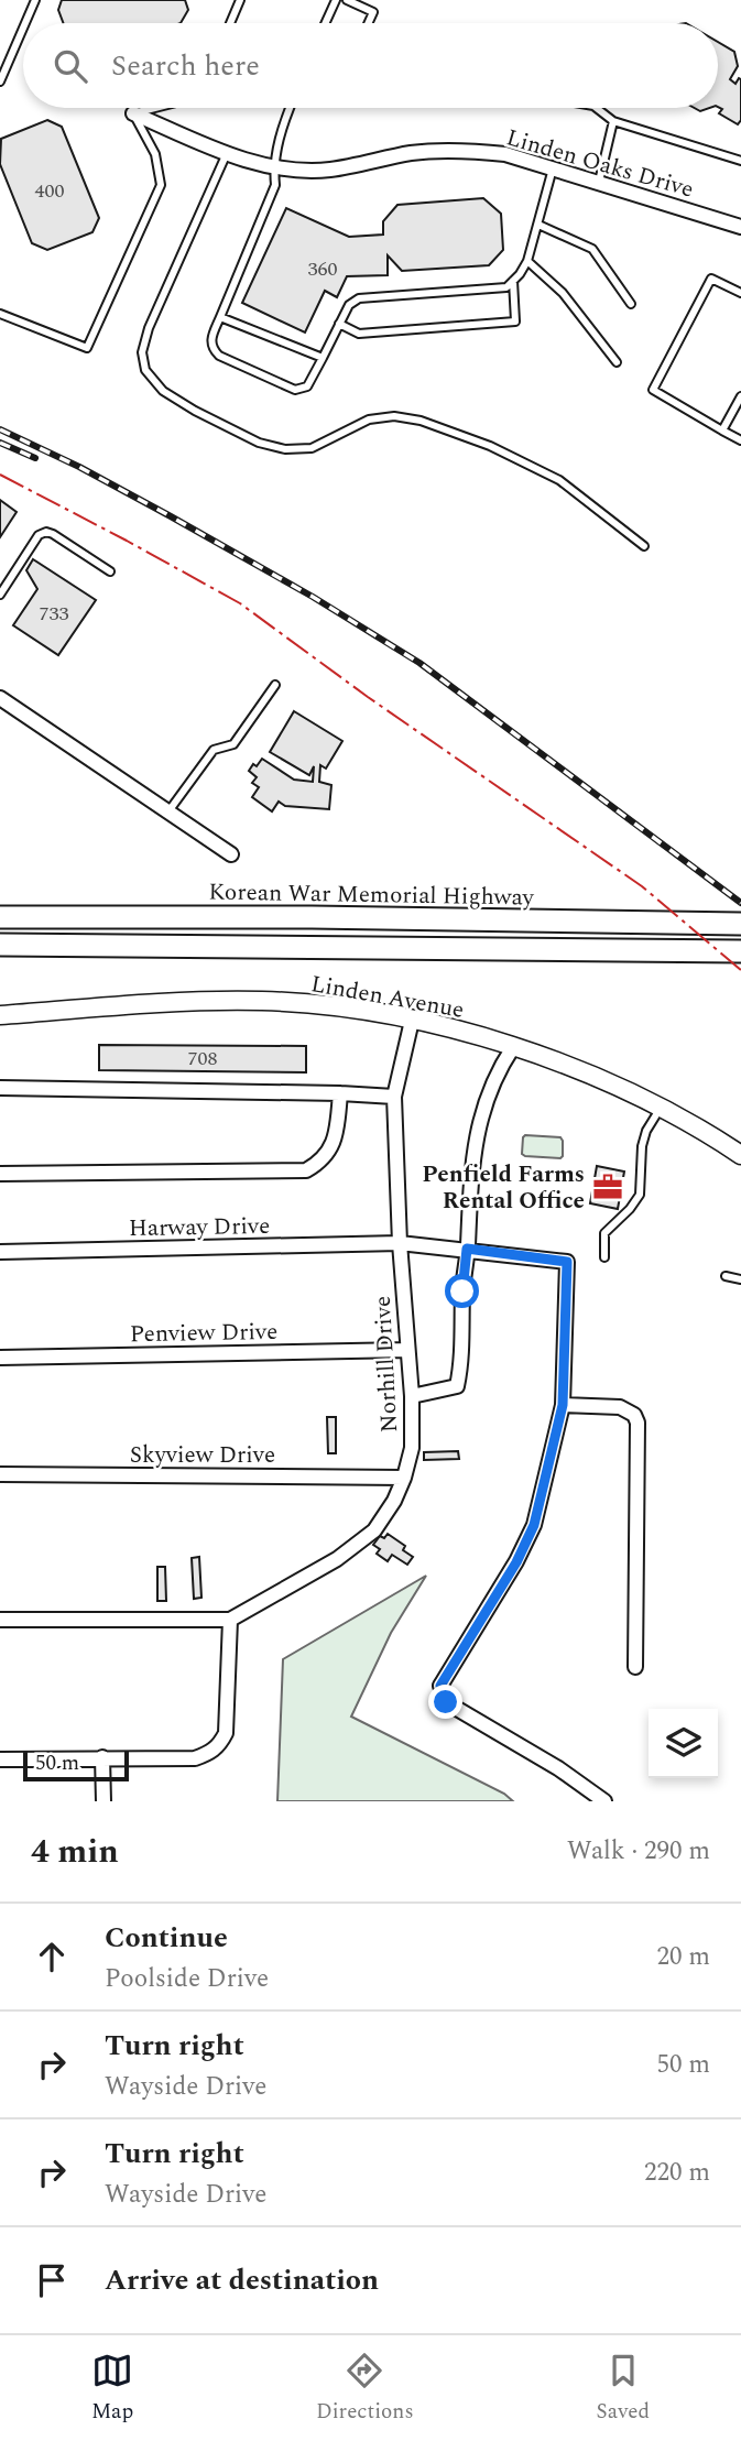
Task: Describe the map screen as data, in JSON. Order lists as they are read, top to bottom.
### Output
{
  "streets": {
    "main road": ["Korean War Memorial Highway"],
    "street": [
      "Linden Oaks Drive",
      "Linden Avenue",
      "Harway Drive",
      "Penview Drive",
      "Norhill Drive",
      "Skyview Drive"
    ]
  },
  "crossings": [
    ["Linden Avenue", "Norhill Drive"],
    ["Harway Drive", "Norhill Drive"],
    ["Penview Drive", "Norhill Drive"],
    ["Norhill Drive", "Skyview Drive"]
  ],
  "places": {
    "office": ["Penfield Farms Rental Office"]
  },
  "house_numbers": [
    "400",
    "360",
    "733",
    "708"
  ],
  "scale_bar": "50 m",
  "page": {
    "search": "Search here",
    "scale": "50 m",
    "heading": ["4 min", "Walk · 290 m"],
    "list": [
      ["Continue", "Poolside Drive", "20 m"],
      ["Turn right", "Wayside Drive", "50 m"],
      ["Turn right", "Wayside Drive", "220 m"],
      "Arrive at destination"
    ],
    "nav": ["Map", "Directions", "Saved"]
  }
}
